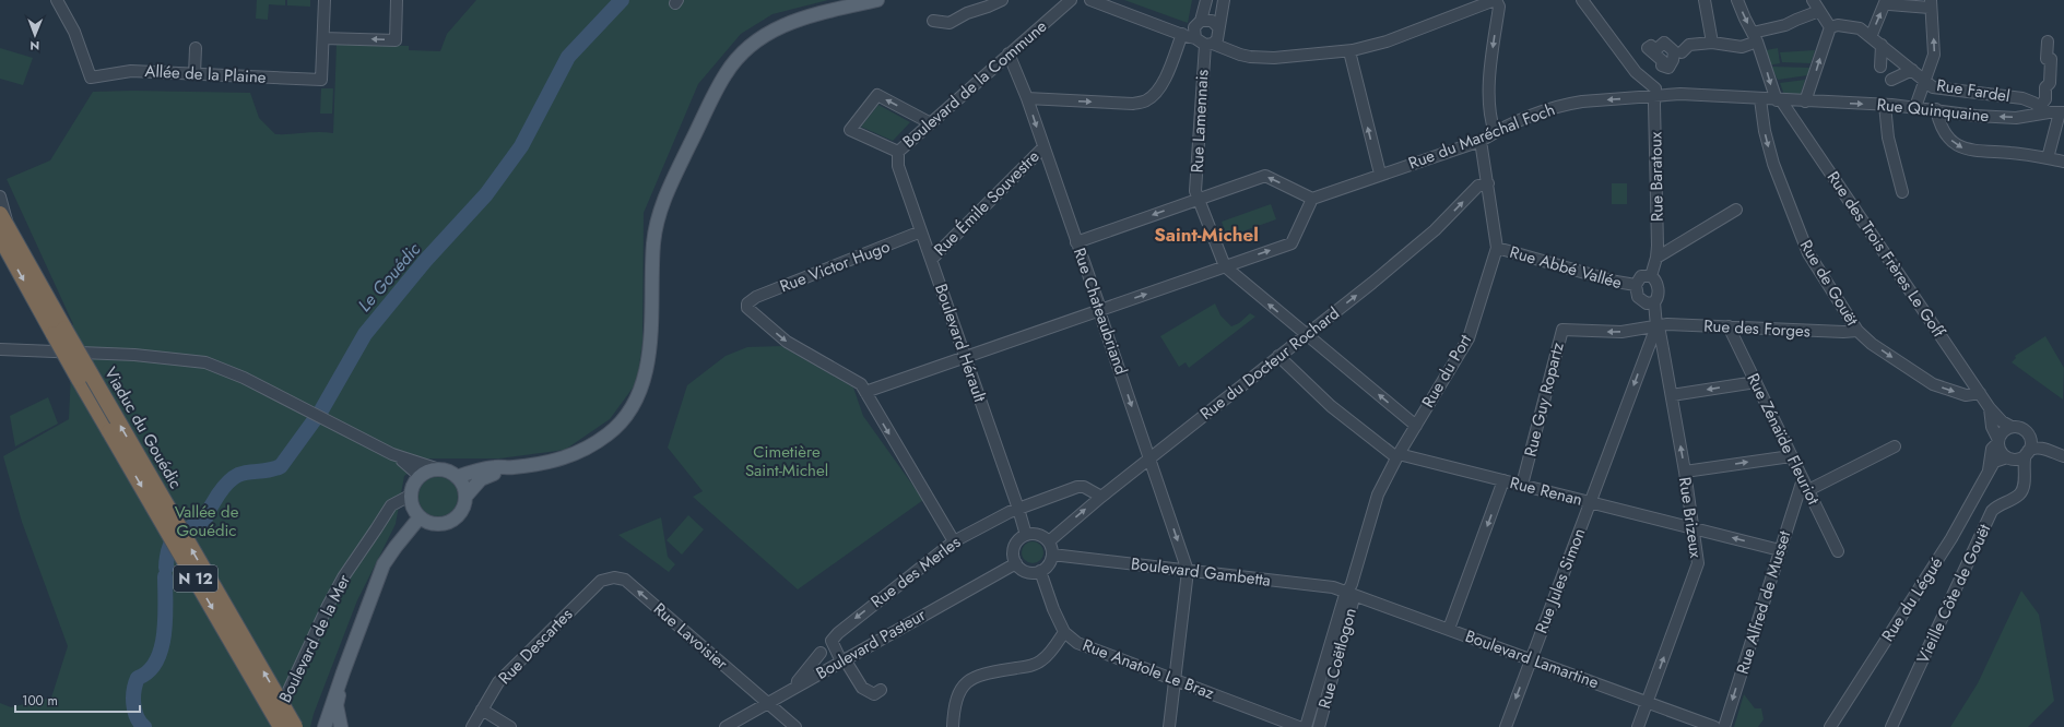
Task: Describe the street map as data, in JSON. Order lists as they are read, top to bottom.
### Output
{
  "streets": {
    "highway": ["Viaduc du Gouédic", "N 12"],
    "street": [
      "Allée de la Plaine",
      "Boulevard de la Commune",
      "Rue Fardel",
      "Rue Quinquaine",
      "Rue Lamennais",
      "Rue du Maréchal Foch",
      "Rue Baratoux",
      "Rue Émile Souvestre",
      "Rue des Trois Frères Le Goff",
      "Rue Victor Hugo",
      "Rue Abbé Vallée",
      "Rue de Gouët",
      "Rue Chateaubriand",
      "Rue des Forges",
      "Boulevard Hérault",
      "Rue du Docteur Rochard",
      "Rue du Port",
      "Rue Guy Ropartz",
      "Rue Zénaïde Fleuriot",
      "Rue Renan",
      "Rue Brizeux",
      "Rue des Merles",
      "Boulevard Gambetta",
      "Rue Jules Simon",
      "Vieille Côte de Gouët",
      "Rue du Légué",
      "Rue Alfred de Musset",
      "Rue Lavoisier",
      "Boulevard de la Mer",
      "Boulevard Pasteur",
      "Rue Descartes",
      "Rue Coëtlogon",
      "Boulevard Lamartine",
      "Rue Anatole Le Braz"
    ]
  },
  "crossings": [
    ["Boulevard de la Commune", "Rue Chateaubriand"],
    ["Boulevard de la Commune", "Boulevard Hérault"],
    ["Rue Fardel", "Rue Quinquaine"],
    ["Rue Quinquaine", "Rue du Maréchal Foch"],
    ["Rue Quinquaine", "Rue des Trois Frères Le Goff"],
    ["Rue Quinquaine", "Rue de Gouët"],
    ["Rue du Maréchal Foch", "Rue Baratoux"],
    ["Rue du Maréchal Foch", "Rue de Gouët"],
    ["Rue du Maréchal Foch", "Rue du Port"],
    ["Rue Baratoux", "Rue Abbé Vallée"],
    ["Rue Émile Souvestre", "Rue Chateaubriand"],
    ["Rue Émile Souvestre", "Boulevard Hérault"],
    ["Rue des Trois Frères Le Goff", "Rue de Gouët"],
    ["Rue des Trois Frères Le Goff", "Vieille Côte de Gouët"],
    ["Rue des Trois Frères Le Goff", "Rue du Légué"],
    ["Rue Victor Hugo", "Boulevard Hérault"],
    ["Rue Abbé Vallée", "Rue du Port"],
    ["Rue de Gouët", "Rue des Forges"],
    ["Rue Chateaubriand", "Rue du Docteur Rochard"],
    ["Rue Chateaubriand", "Boulevard Gambetta"],
    ["Rue des Forges", "Rue Guy Ropartz"],
    ["Rue des Forges", "Rue Zénaïde Fleuriot"],
    ["Rue des Forges", "Rue Brizeux"],
    ["Rue des Forges", "Rue Jules Simon"],
    ["Boulevard Hérault", "Rue du Docteur Rochard"],
    ["Boulevard Hérault", "Rue des Merles"],
    ["Boulevard Hérault", "Boulevard Gambetta"],
    ["Boulevard Hérault", "Boulevard Pasteur"],
    ["Boulevard Hérault", "Rue Anatole Le Braz"],
    ["Rue du Docteur Rochard", "Rue du Port"],
    ["Rue du Docteur Rochard", "Rue des Merles"],
    ["Rue du Docteur Rochard", "Boulevard Gambetta"],
    ["Rue du Docteur Rochard", "Boulevard Pasteur"],
    ["Rue du Docteur Rochard", "Rue Anatole Le Braz"],
    ["Rue du Port", "Rue Renan"],
    ["Rue du Port", "Boulevard Gambetta"],
    ["Rue du Port", "Rue Coëtlogon"],
    ["Rue du Port", "Boulevard Lamartine"],
    ["Rue du Port", "Rue Anatole Le Braz"],
    ["Rue Guy Ropartz", "Rue Renan"],
    ["Rue Guy Ropartz", "Rue Brizeux"],
    ["Rue Guy Ropartz", "Rue Jules Simon"],
    ["Viaduc du Gouédic", "N 12"],
    ["Rue Zénaïde Fleuriot", "Rue Alfred de Musset"],
    ["Rue Renan", "Rue Brizeux"],
    ["Rue Renan", "Rue Jules Simon"],
    ["Rue Renan", "Rue Alfred de Musset"],
    ["Rue Brizeux", "Rue Jules Simon"],
    ["Rue Brizeux", "Boulevard Lamartine"],
    ["Rue des Merles", "Boulevard Pasteur"],
    ["Boulevard Gambetta", "Boulevard Pasteur"],
    ["Boulevard Gambetta", "Rue Coëtlogon"],
    ["Boulevard Gambetta", "Boulevard Lamartine"],
    ["Boulevard Gambetta", "Rue Anatole Le Braz"],
    ["Rue Jules Simon", "Boulevard Lamartine"],
    ["Vieille Côte de Gouët", "Rue du Légué"],
    ["Rue Lavoisier", "Boulevard Pasteur"],
    ["Rue Lavoisier", "Rue Descartes"],
    ["Boulevard Pasteur", "Rue Anatole Le Braz"],
    ["Rue Coëtlogon", "Boulevard Lamartine"]
  ],
  "one_way": [
    "Rue du Maréchal Foch",
    "Rue de Gouët",
    "Rue Chateaubriand",
    "Rue du Docteur Rochard",
    "Rue Guy Ropartz",
    "Rue Brizeux",
    "Rue des Merles",
    "Rue Jules Simon",
    "Rue Alfred de Musset",
    "Rue Lavoisier"
  ],
  "districts": ["Saint-Michel"],
  "water": ["Le Gouédic"],
  "parks": ["Cimetière Saint-Michel", "Vallée de Gouédic"],
  "scale_bar": "100 m",
  "north": "bottom"
}
